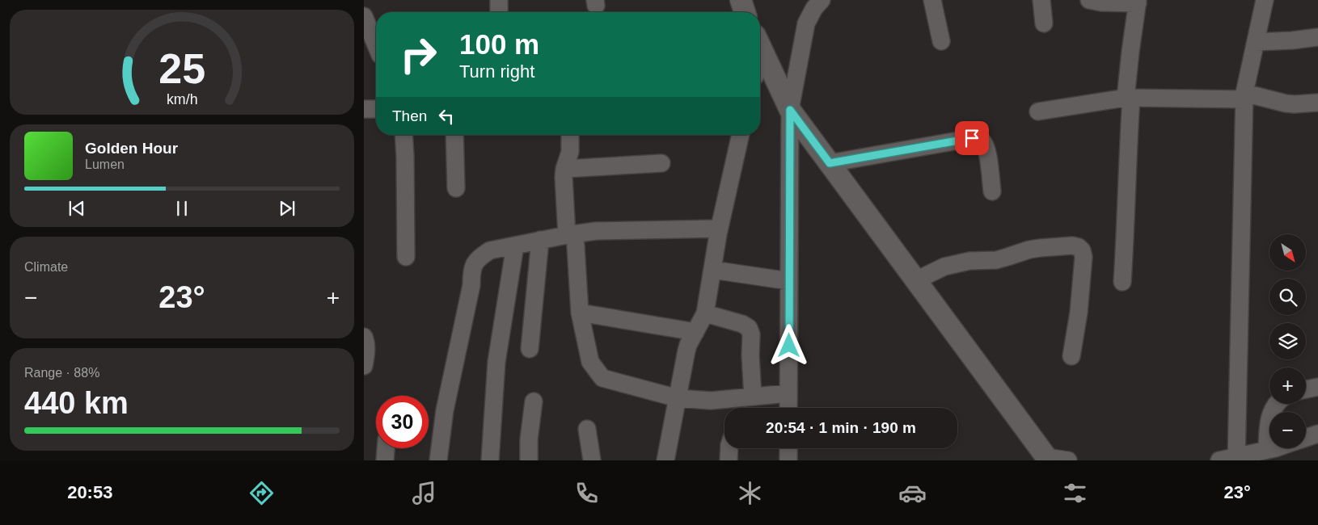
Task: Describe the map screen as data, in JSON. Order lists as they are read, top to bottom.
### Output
{
  "north": "bottom right",
  "page": {
    "turn": ["100 m", "Turn right"],
    "then": "Then",
    "song": ["Golden Hour", "Lumen"],
    "map_buttons": ["+", "−"],
    "tile": [
      "Climate",
      ["Range · 88%", "440 km"]
    ],
    "heat": ["−", "23°", "+"],
    "limit": "30",
    "trip": "20:54 · 1 min · 190 m",
    "tabs": ["20:53", "23°"],
    "gauge": ["25", "km/h"]
  }
}
